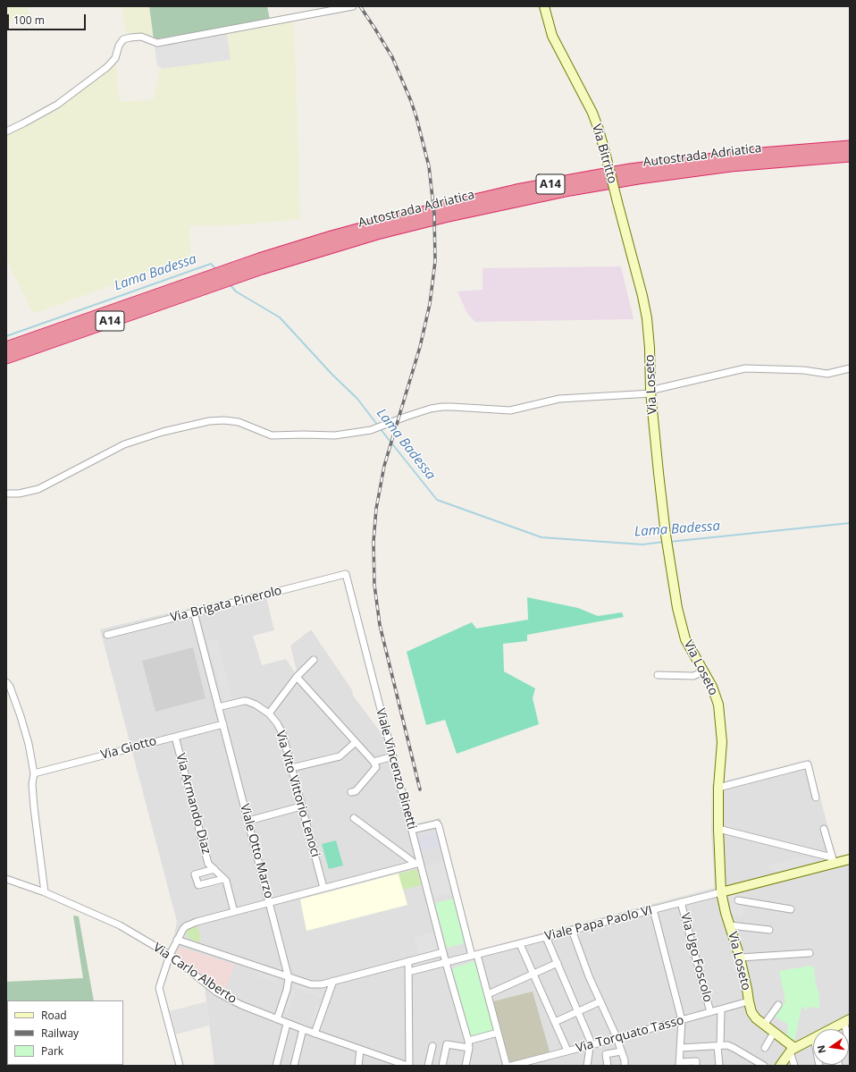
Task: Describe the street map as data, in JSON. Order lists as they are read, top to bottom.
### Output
{
  "streets": {
    "highway": ["Autostrada Adriatica", "A14"],
    "main road": ["Via Bitritto", "Via Loseto"],
    "street": [
      "Via Brigata Pinerolo",
      "Via Giotto",
      "Viale Vincenzo Binetti",
      "Via Vito Vittorio Lenoci",
      "Via Armando Diaz",
      "Viale Otto Marzo",
      "Viale Papa Paolo VI",
      "Via Ugo Foscolo",
      "Via Carlo Alberto",
      "Via Torquato Tasso"
    ]
  },
  "crossings": [
    ["Via Bitritto", "Via Loseto"],
    ["Via Loseto", "Viale Papa Paolo VI"],
    ["Via Loseto", "Via Torquato Tasso"],
    ["Via Brigata Pinerolo", "Viale Vincenzo Binetti"],
    ["Via Brigata Pinerolo", "Viale Otto Marzo"],
    ["Via Giotto", "Via Armando Diaz"],
    ["Via Giotto", "Viale Otto Marzo"],
    ["Viale Vincenzo Binetti", "Viale Papa Paolo VI"],
    ["Via Vito Vittorio Lenoci", "Viale Otto Marzo"],
    ["Viale Papa Paolo VI", "Via Ugo Foscolo"],
    ["Via Ugo Foscolo", "Via Torquato Tasso"]
  ],
  "water": ["Lama Badessa"],
  "legend": ["Road", "Railway", "Park"],
  "scale_bar": "100 m",
  "north": "left"
}
